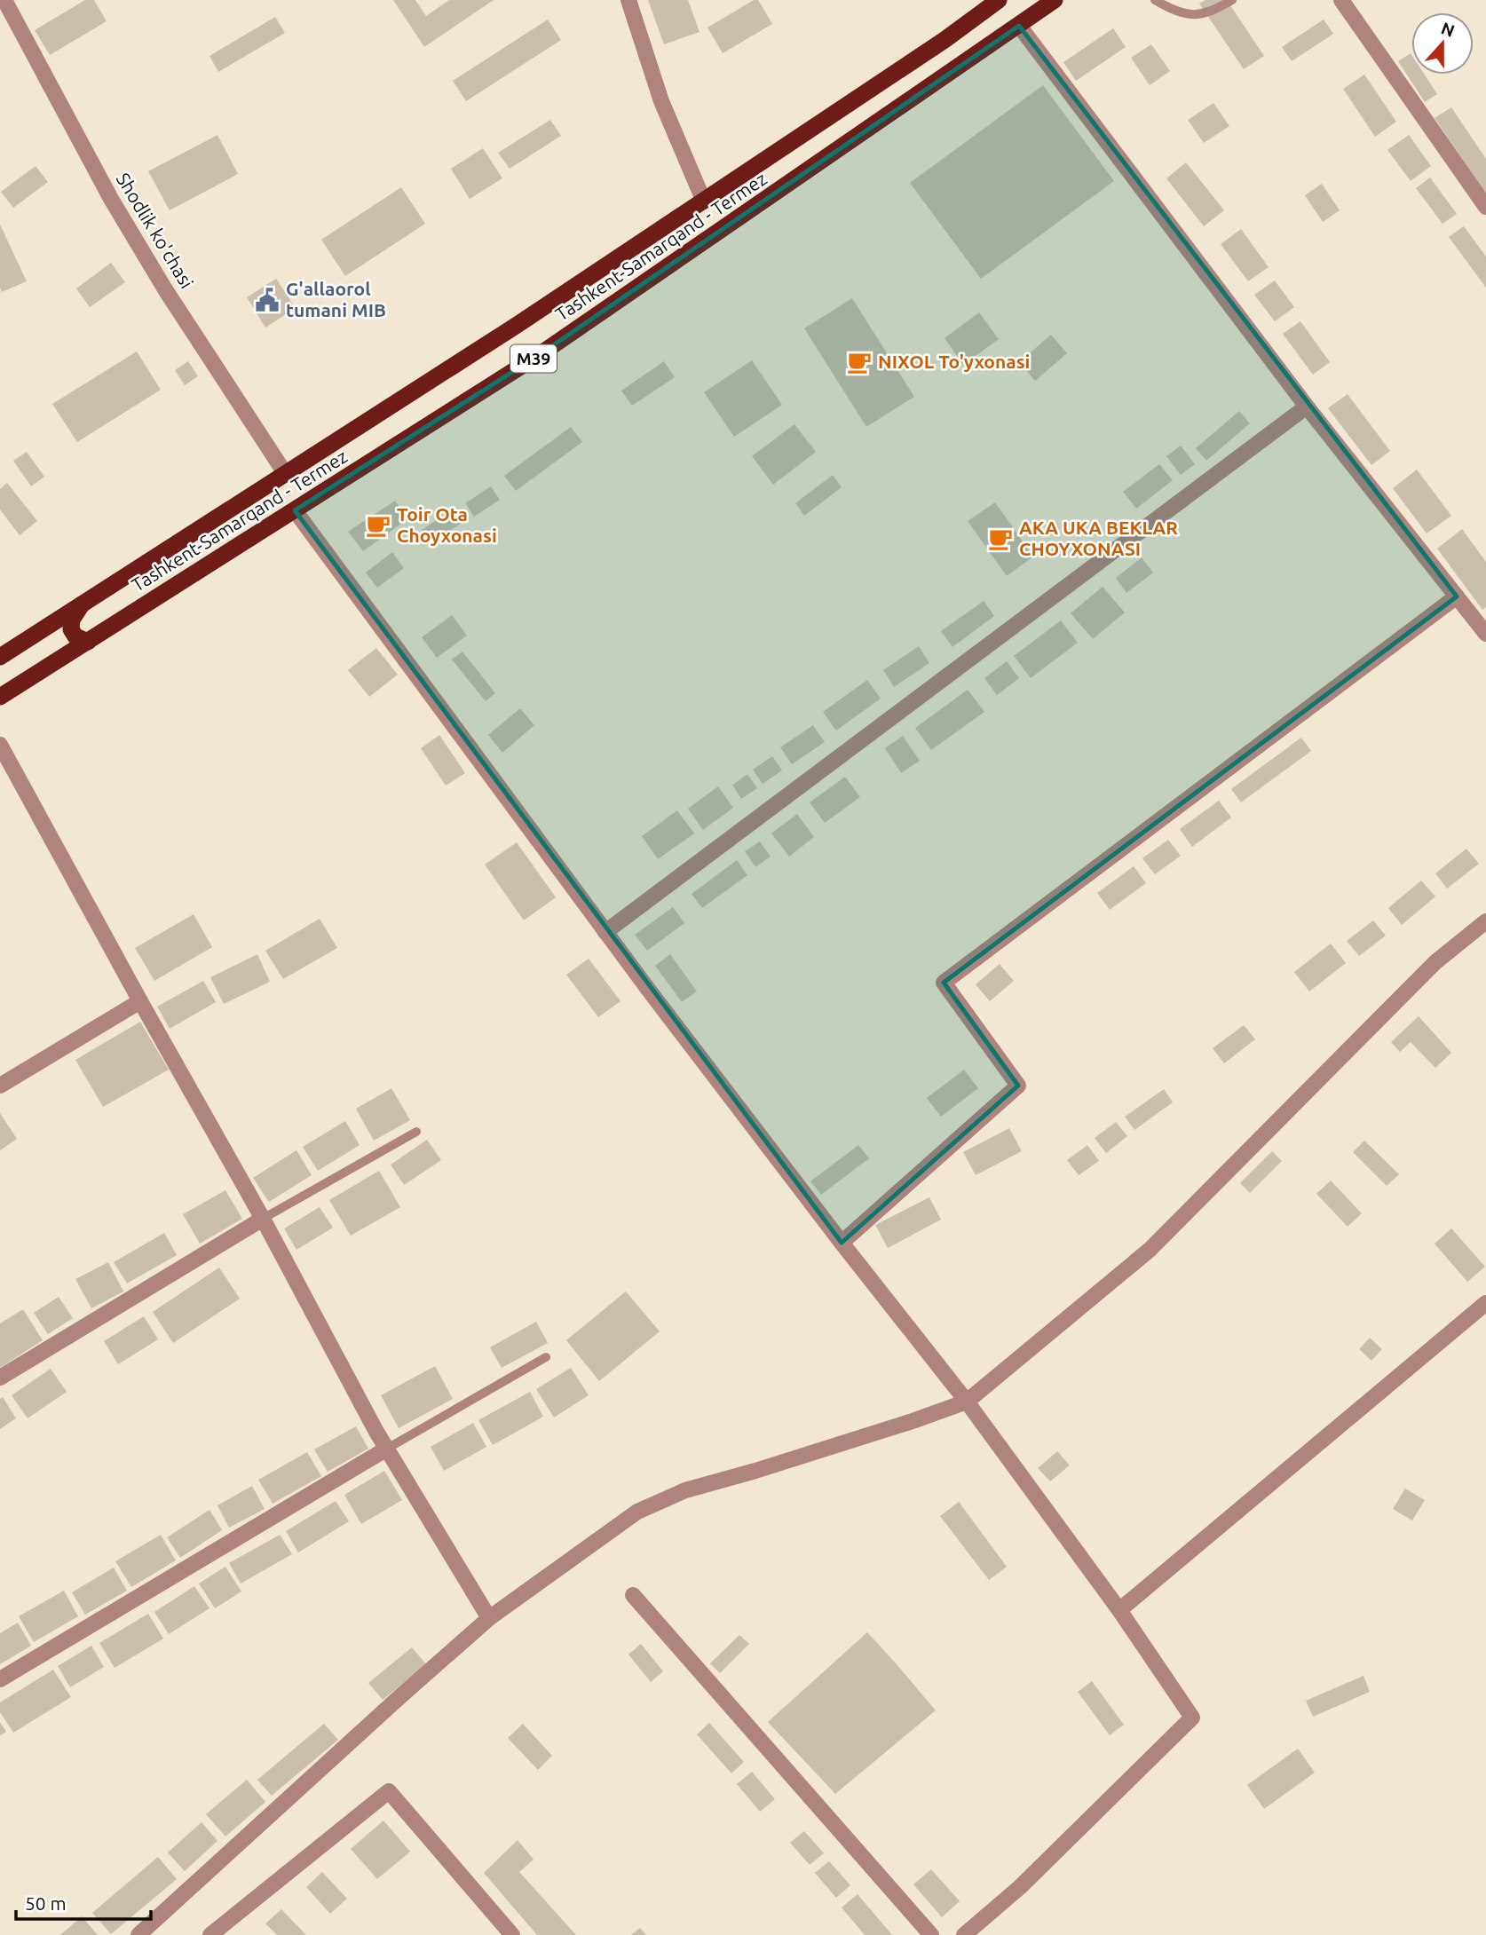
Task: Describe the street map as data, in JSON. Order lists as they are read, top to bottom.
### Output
{
  "streets": {
    "highway": ["Tashkent-Samarqand - Termez", "M39"],
    "street": ["Shodlik ko'chasi"]
  },
  "crossings": [
    ["Shodlik ko'chasi", "Tashkent-Samarqand - Termez"]
  ],
  "places": {
    "public building": ["G'allaorol tumani MIB"],
    "cafe": ["NIXOL To'yxonasi", "Toir Ota Choyxonasi", "AKA UKA BEKLAR CHOYXONASI"]
  },
  "scale_bar": "50 m",
  "north": "top"
}
